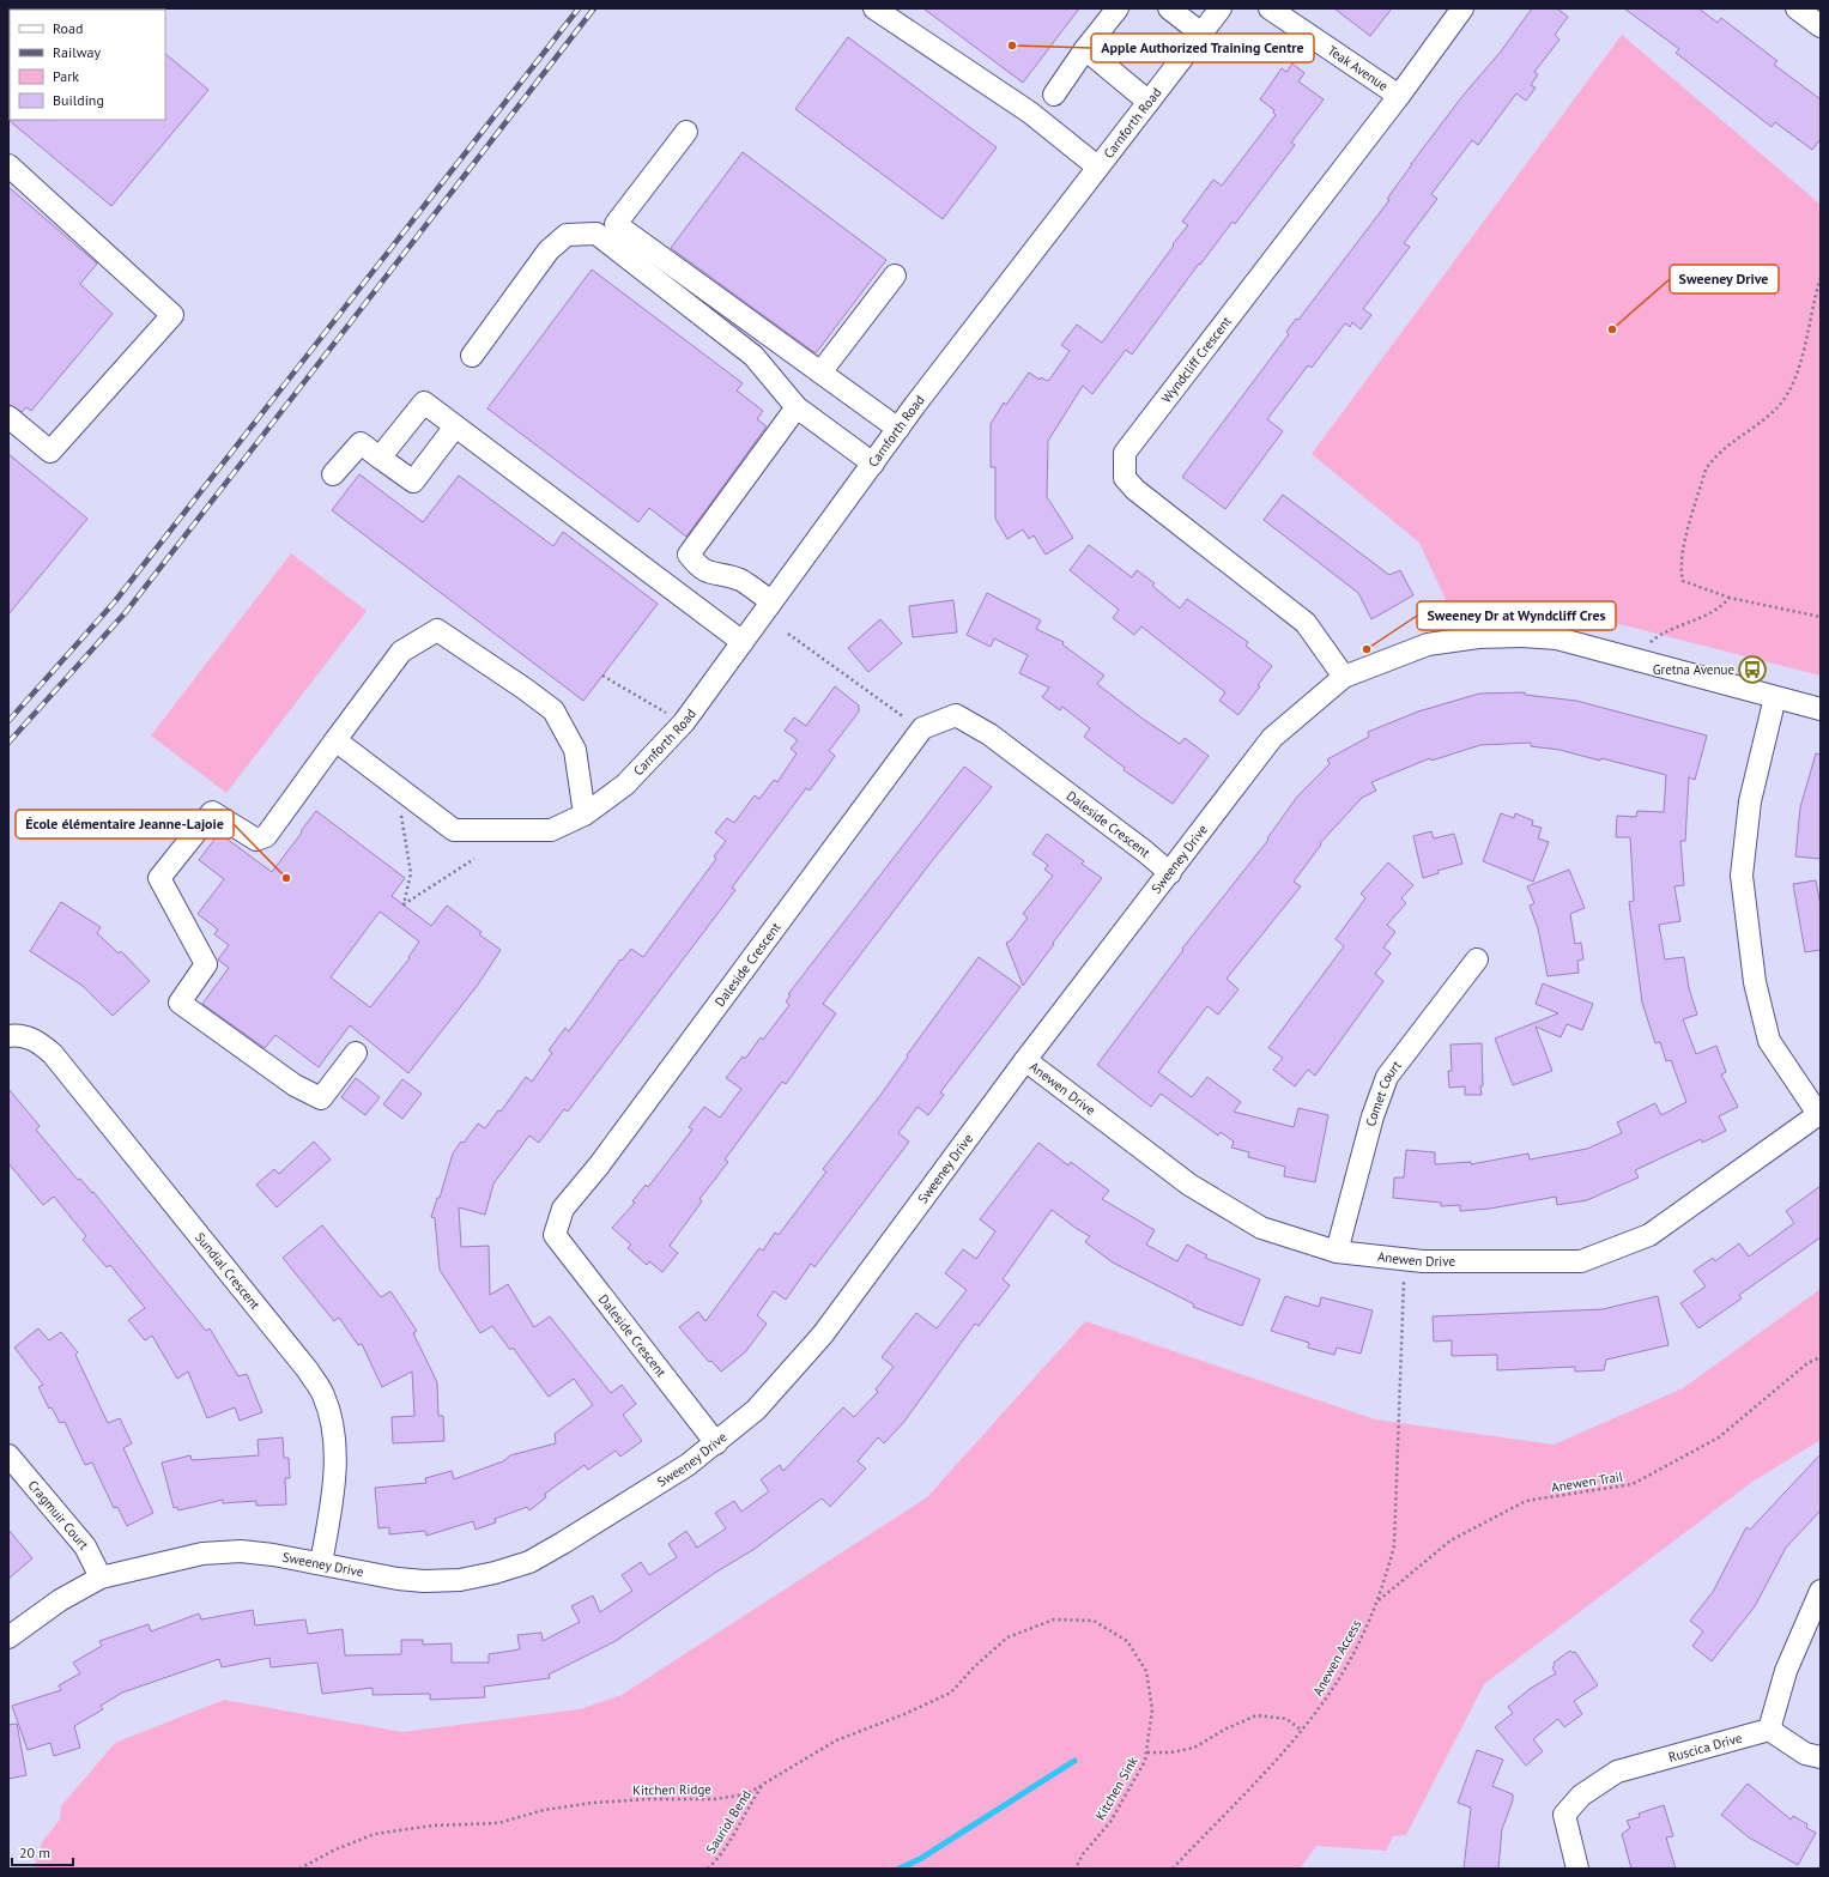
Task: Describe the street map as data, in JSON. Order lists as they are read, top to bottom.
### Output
{
  "streets": {
    "street": [
      "Teak Avenue",
      "Carnforth Road",
      "Wyndcliff Crescent",
      "Daleside Crescent",
      "Sweeney Drive",
      "Anewen Drive",
      "Comet Court",
      "Sundial Crescent",
      "Cragmuir Court",
      "Ruscica Drive"
    ],
    "path": [
      "Anewen Trail",
      "Anewen Access",
      "Kitchen Sink",
      "Kitchen Ridge",
      "Sauriol Bend"
    ]
  },
  "crossings": [
    ["Teak Avenue", "Wyndcliff Crescent"],
    ["Wyndcliff Crescent", "Sweeney Drive"],
    ["Daleside Crescent", "Sweeney Drive"],
    ["Sweeney Drive", "Anewen Drive"],
    ["Sweeney Drive", "Sundial Crescent"],
    ["Sweeney Drive", "Cragmuir Court"],
    ["Anewen Drive", "Comet Court"],
    ["Anewen Drive", "Anewen Access"],
    ["Anewen Trail", "Anewen Access"],
    ["Kitchen Sink", "Kitchen Ridge"],
    ["Kitchen Ridge", "Sauriol Bend"]
  ],
  "places": {
    "other": [
      "Apple Authorized Training Centre",
      "Sweeney Drive",
      "Sweeney Dr at Wyndcliff Cres",
      "École élémentaire Jeanne-Lajoie"
    ],
    "bus stop": ["Gretna Avenue"]
  },
  "legend": [
    "Road",
    "Railway",
    "Park",
    "Building"
  ],
  "scale_bar": "20 m"
}
